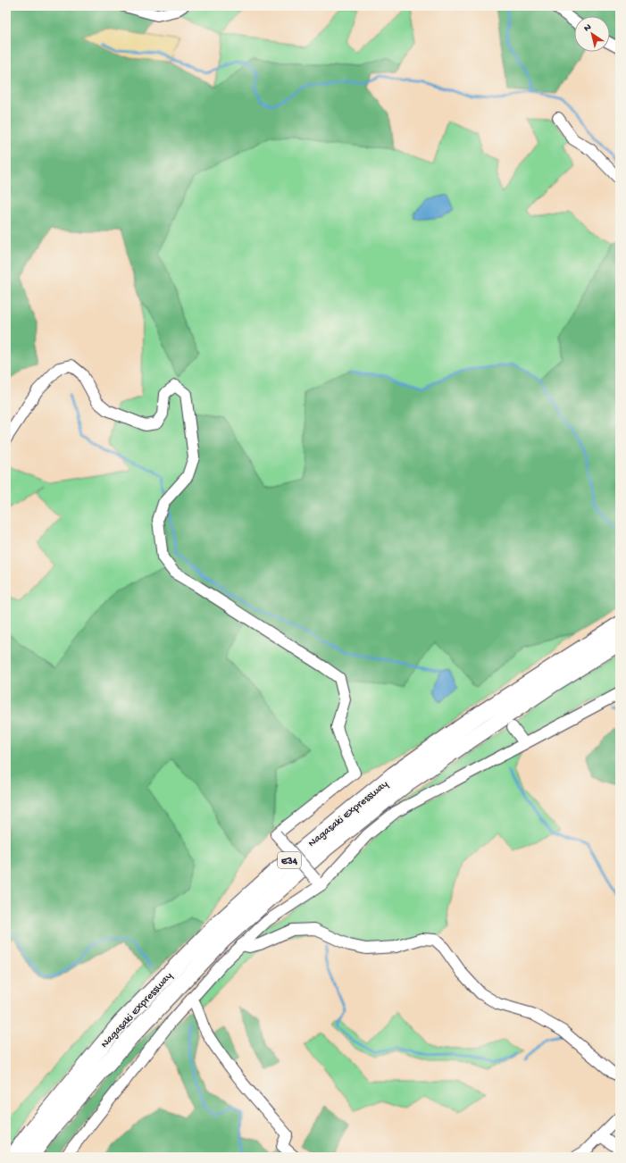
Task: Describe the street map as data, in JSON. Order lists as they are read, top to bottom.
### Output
{
  "streets": {
    "highway": ["Nagasaki Expressway", "E34"]
  },
  "north": "top left"
}
